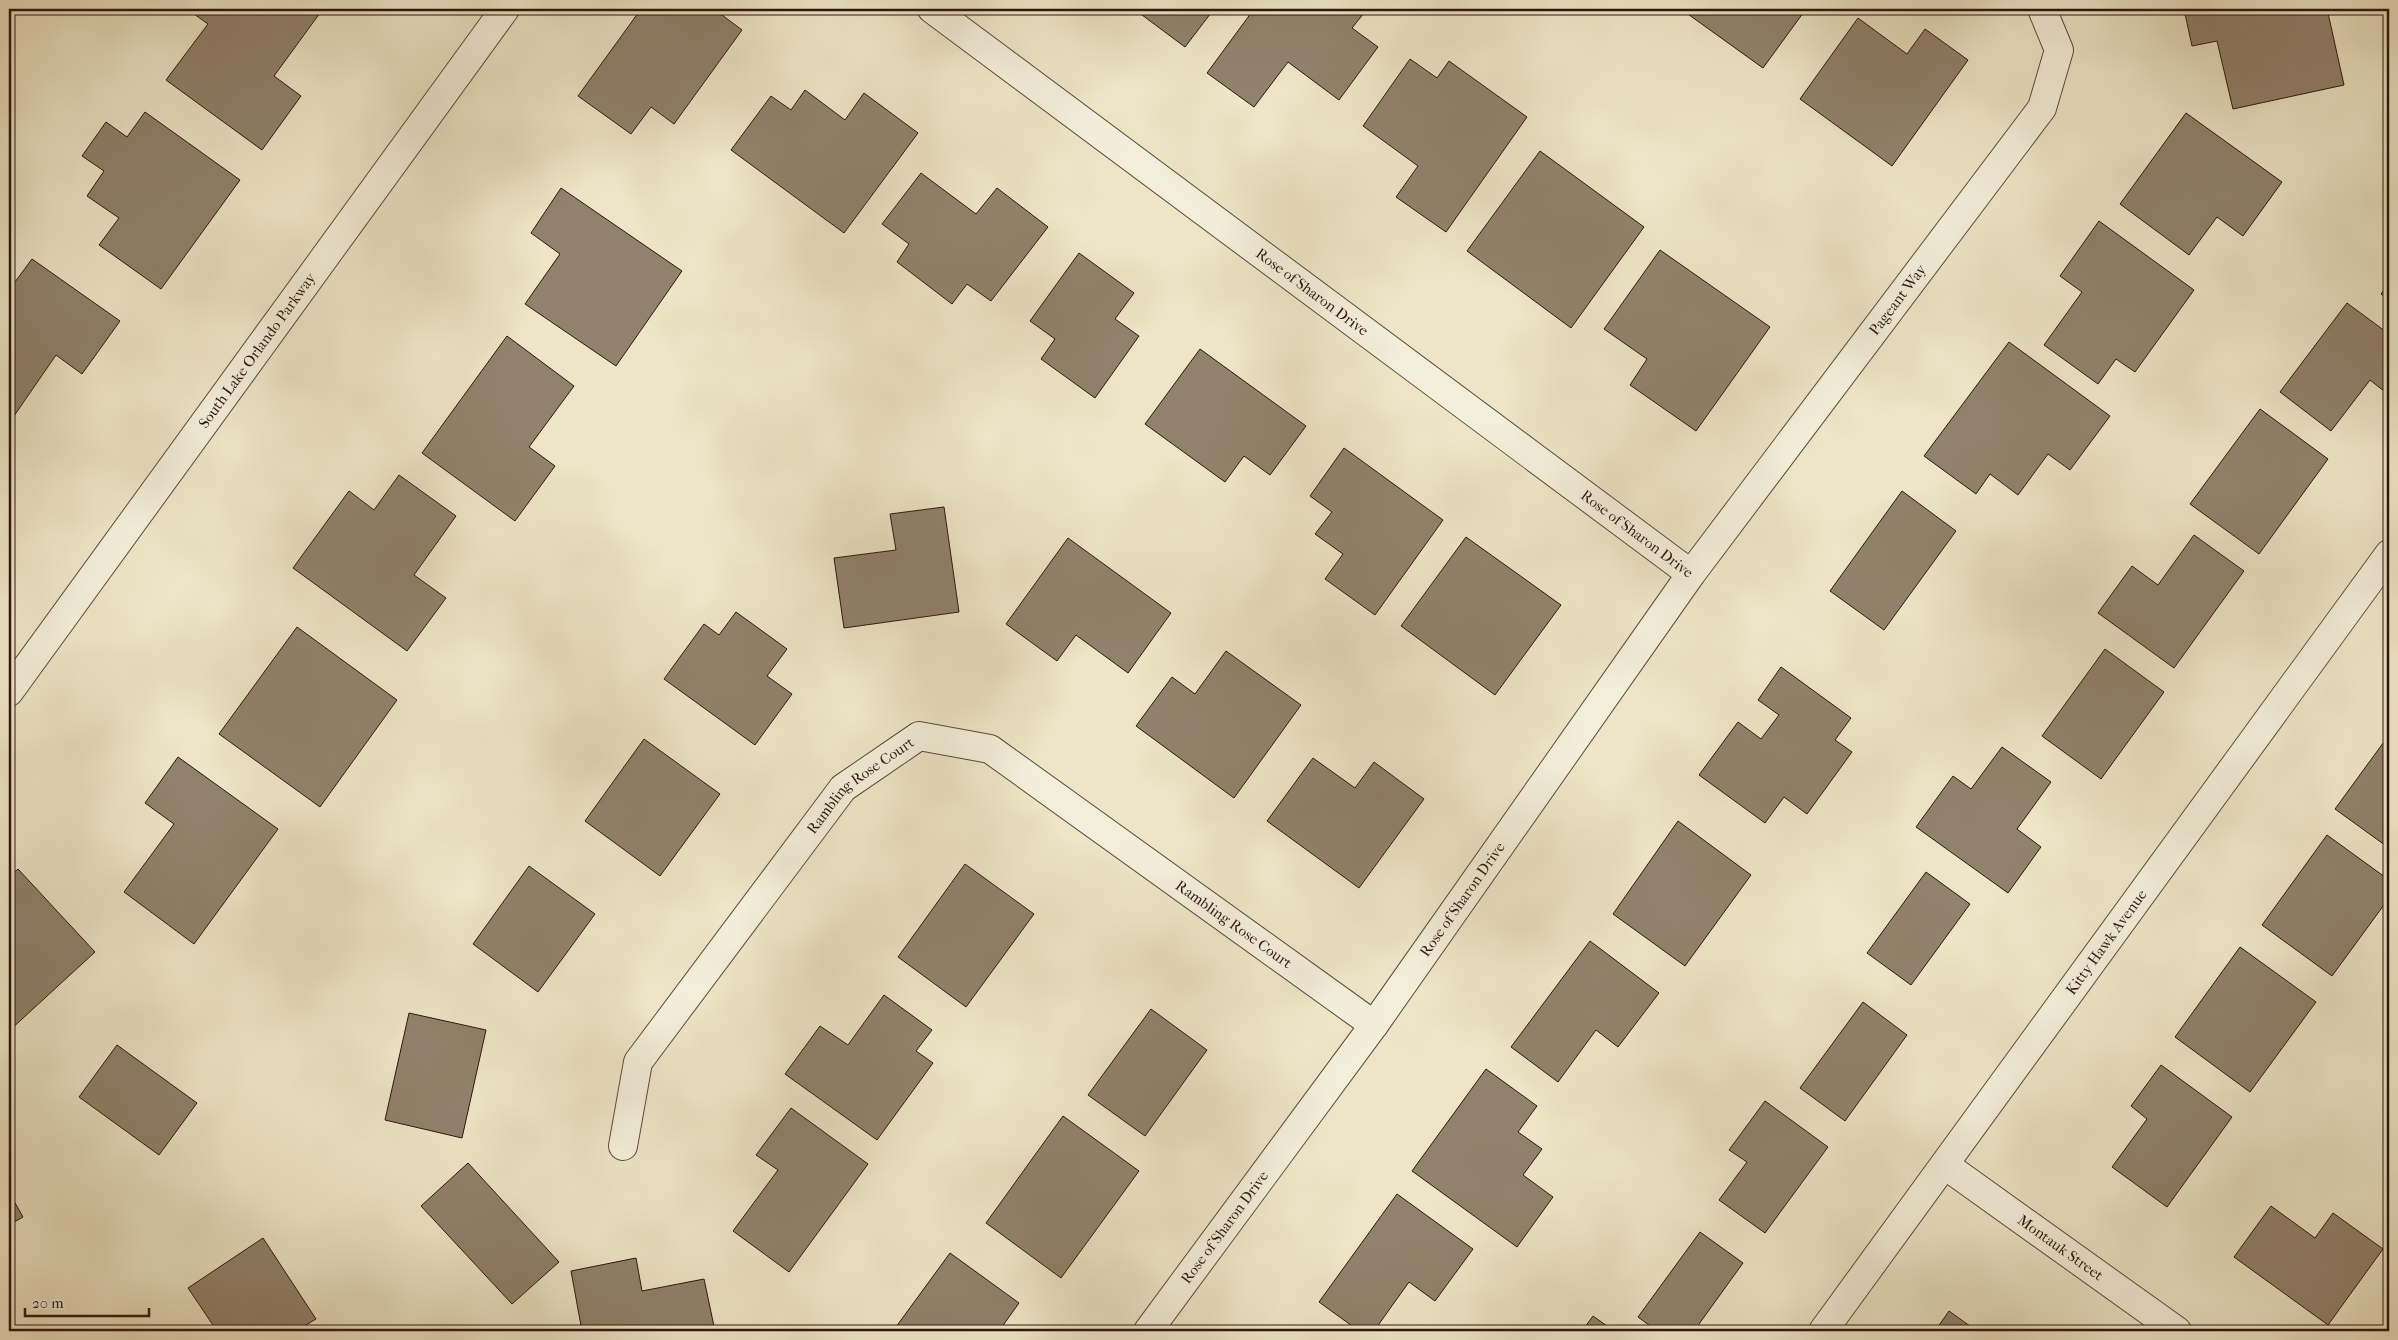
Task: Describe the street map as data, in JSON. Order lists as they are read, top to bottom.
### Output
{
  "streets": {
    "street": [
      "Rose of Sharon Drive",
      "Pageant Way",
      "South Lake Orlando Parkway",
      "Rambling Rose Court",
      "Kitty Hawk Avenue",
      "Montauk Street"
    ]
  },
  "crossings": [
    ["Rose of Sharon Drive", "Pageant Way"],
    ["Rose of Sharon Drive", "Rambling Rose Court"],
    ["Kitty Hawk Avenue", "Montauk Street"]
  ],
  "scale_bar": "20 m"
}
